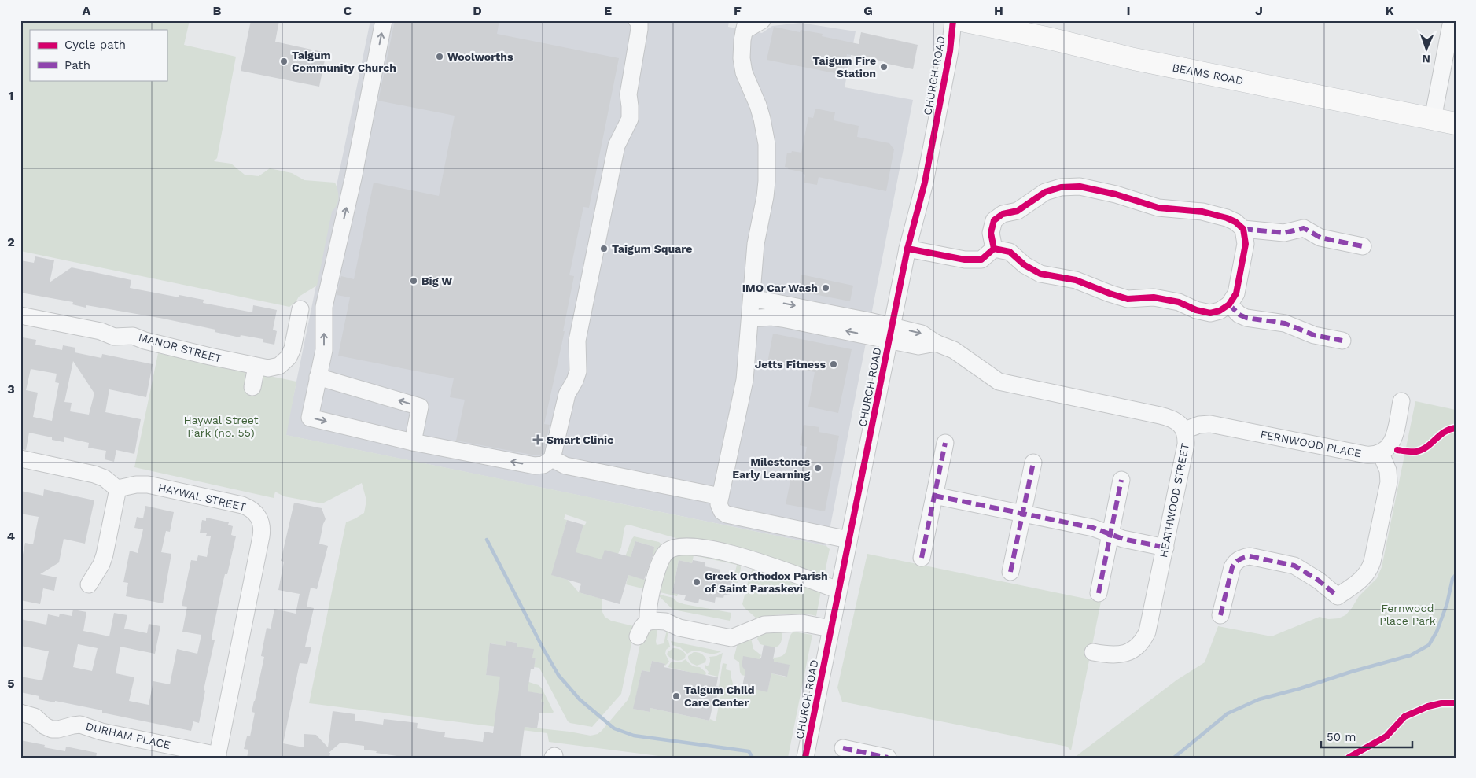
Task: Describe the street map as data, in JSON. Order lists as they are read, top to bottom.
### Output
{
  "streets": {
    "main road": ["BEAMS ROAD"],
    "street": [
      "CHURCH ROAD",
      "MANOR STREET",
      "FERNWOOD PLACE",
      "HAYWAL STREET",
      "HEATHWOOD STREET",
      "DURHAM PLACE"
    ]
  },
  "crossings": [
    ["CHURCH ROAD", "HEATHWOOD STREET"],
    ["FERNWOOD PLACE", "HEATHWOOD STREET"],
    ["HAYWAL STREET", "DURHAM PLACE"]
  ],
  "parks": ["Haywal Street Park (no. 55)", "Fernwood Place Park"],
  "places": {
    "other": [
      "Woolworths",
      "Taigum Community Church",
      "Taigum Fire Station",
      "Taigum Square",
      "Big W",
      "IMO Car Wash",
      "Jetts Fitness",
      "Milestones Early Learning",
      "Greek Orthodox Parish of Saint Paraskevi",
      "Taigum Child Care Center"
    ],
    "health": ["Smart Clinic"]
  },
  "legend": ["Cycle path", "Path"],
  "scale_bar": "50 m",
  "north": "bottom",
  "grid": {
    "columns": [
      "A",
      "B",
      "C",
      "D",
      "E",
      "F",
      "G",
      "H",
      "I",
      "J",
      "K"
    ],
    "rows": [
      "1",
      "2",
      "3",
      "4",
      "5"
    ]
  }
}
